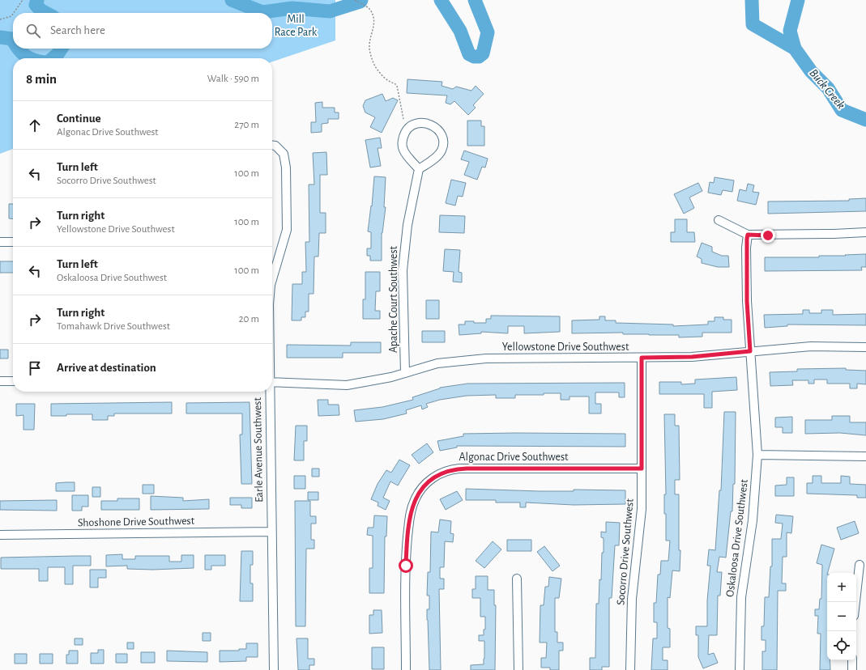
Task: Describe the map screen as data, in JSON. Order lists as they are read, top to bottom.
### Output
{
  "streets": {
    "street": [
      "Apache Court Southwest",
      "Yellowstone Drive Southwest",
      "Earle Avenue Southwest",
      "Algonac Drive Southwest",
      "Shoshone Drive Southwest",
      "Oskaloosa Drive Southwest",
      "Socorro Drive Southwest"
    ]
  },
  "crossings": [
    ["Apache Court Southwest", "Yellowstone Drive Southwest"],
    ["Yellowstone Drive Southwest", "Oskaloosa Drive Southwest"],
    ["Yellowstone Drive Southwest", "Socorro Drive Southwest"],
    ["Earle Avenue Southwest", "Shoshone Drive Southwest"],
    ["Algonac Drive Southwest", "Socorro Drive Southwest"]
  ],
  "water": ["Buck Creek"],
  "parks": ["Mill Race Park"],
  "page": {
    "search": "Search here",
    "heading": ["8 min", "Walk · 590 m"],
    "list": [
      ["Continue", "Algonac Drive Southwest", "270 m"],
      ["Turn left", "Socorro Drive Southwest", "100 m"],
      ["Turn right", "Yellowstone Drive Southwest", "100 m"],
      ["Turn left", "Oskaloosa Drive Southwest", "100 m"],
      ["Turn right", "Tomahawk Drive Southwest", "20 m"],
      "Arrive at destination"
    ],
    "map_buttons": ["+", "−"]
  }
}
